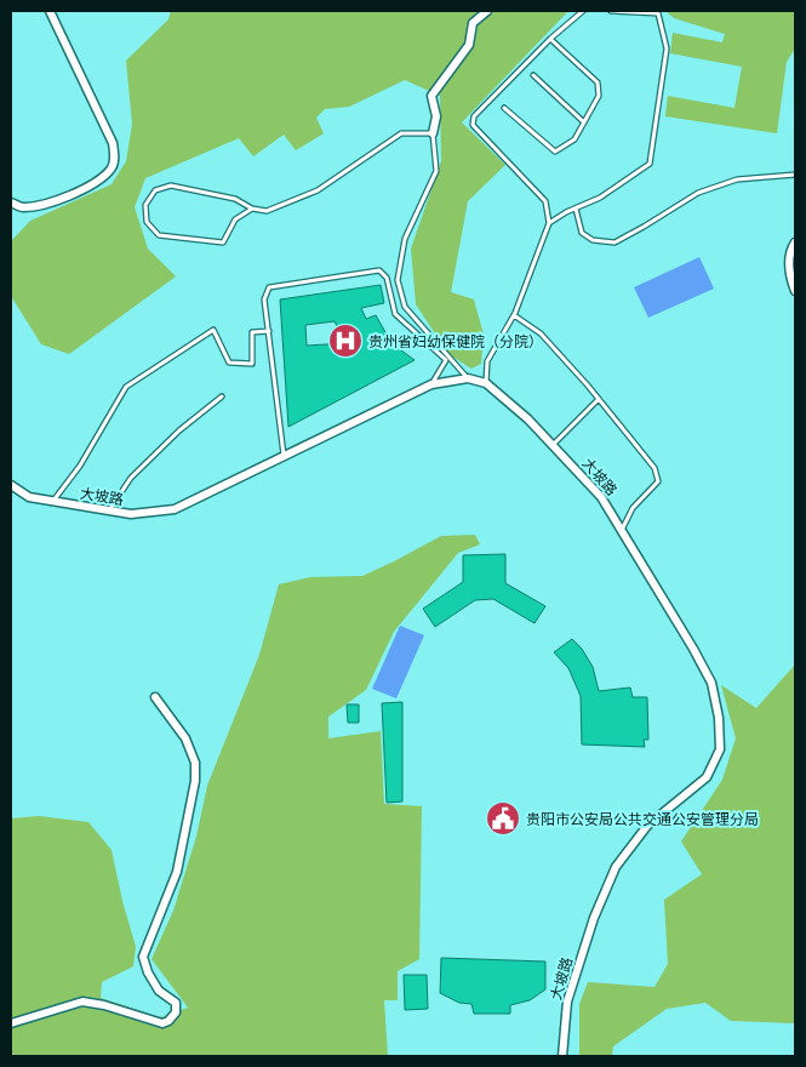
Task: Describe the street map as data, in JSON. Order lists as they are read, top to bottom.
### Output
{
  "streets": {
    "street": ["大坡路"]
  },
  "places": {
    "hospital": ["贵州省妇幼保健院（分院）"],
    "public building": ["贵阳市公安局公共交通公安管理分局"]
  }
}
